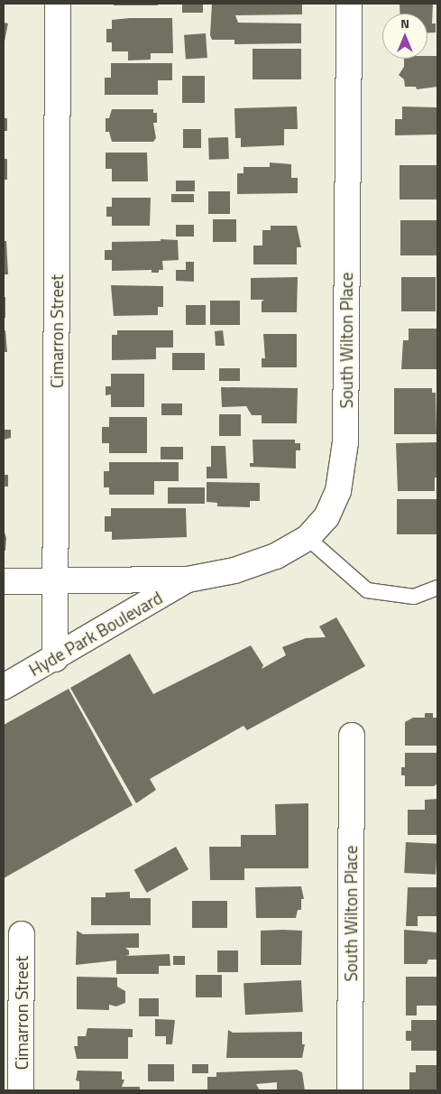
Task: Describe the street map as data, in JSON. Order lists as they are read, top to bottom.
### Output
{
  "streets": {
    "street": ["Cimarron Street", "South Wilton Place", "Hyde Park Boulevard"]
  },
  "crossings": [
    ["Cimarron Street", "Hyde Park Boulevard"],
    ["South Wilton Place", "Hyde Park Boulevard"]
  ],
  "north": "top"
}
